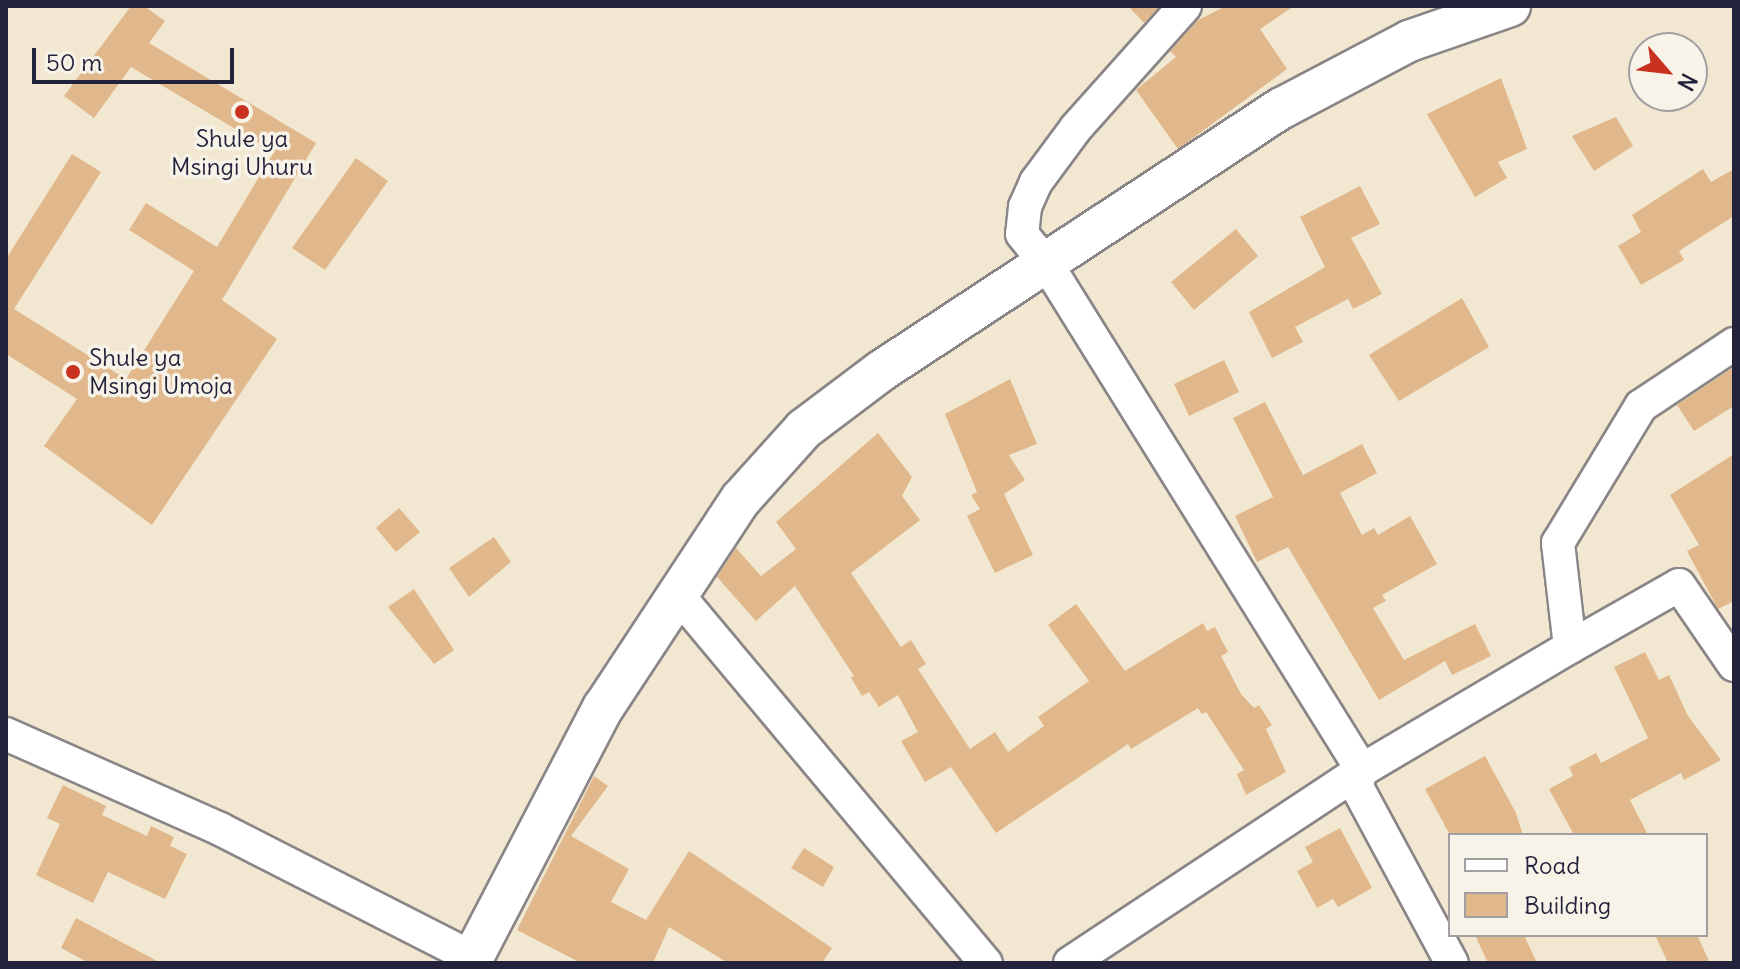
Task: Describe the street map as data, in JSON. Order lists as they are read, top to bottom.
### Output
{
  "places": ["Shule ya Msingi Uhuru", "Shule ya Msingi Umoja"],
  "legend": ["Road", "Building"],
  "scale_bar": "50 m",
  "north": "bottom right"
}
